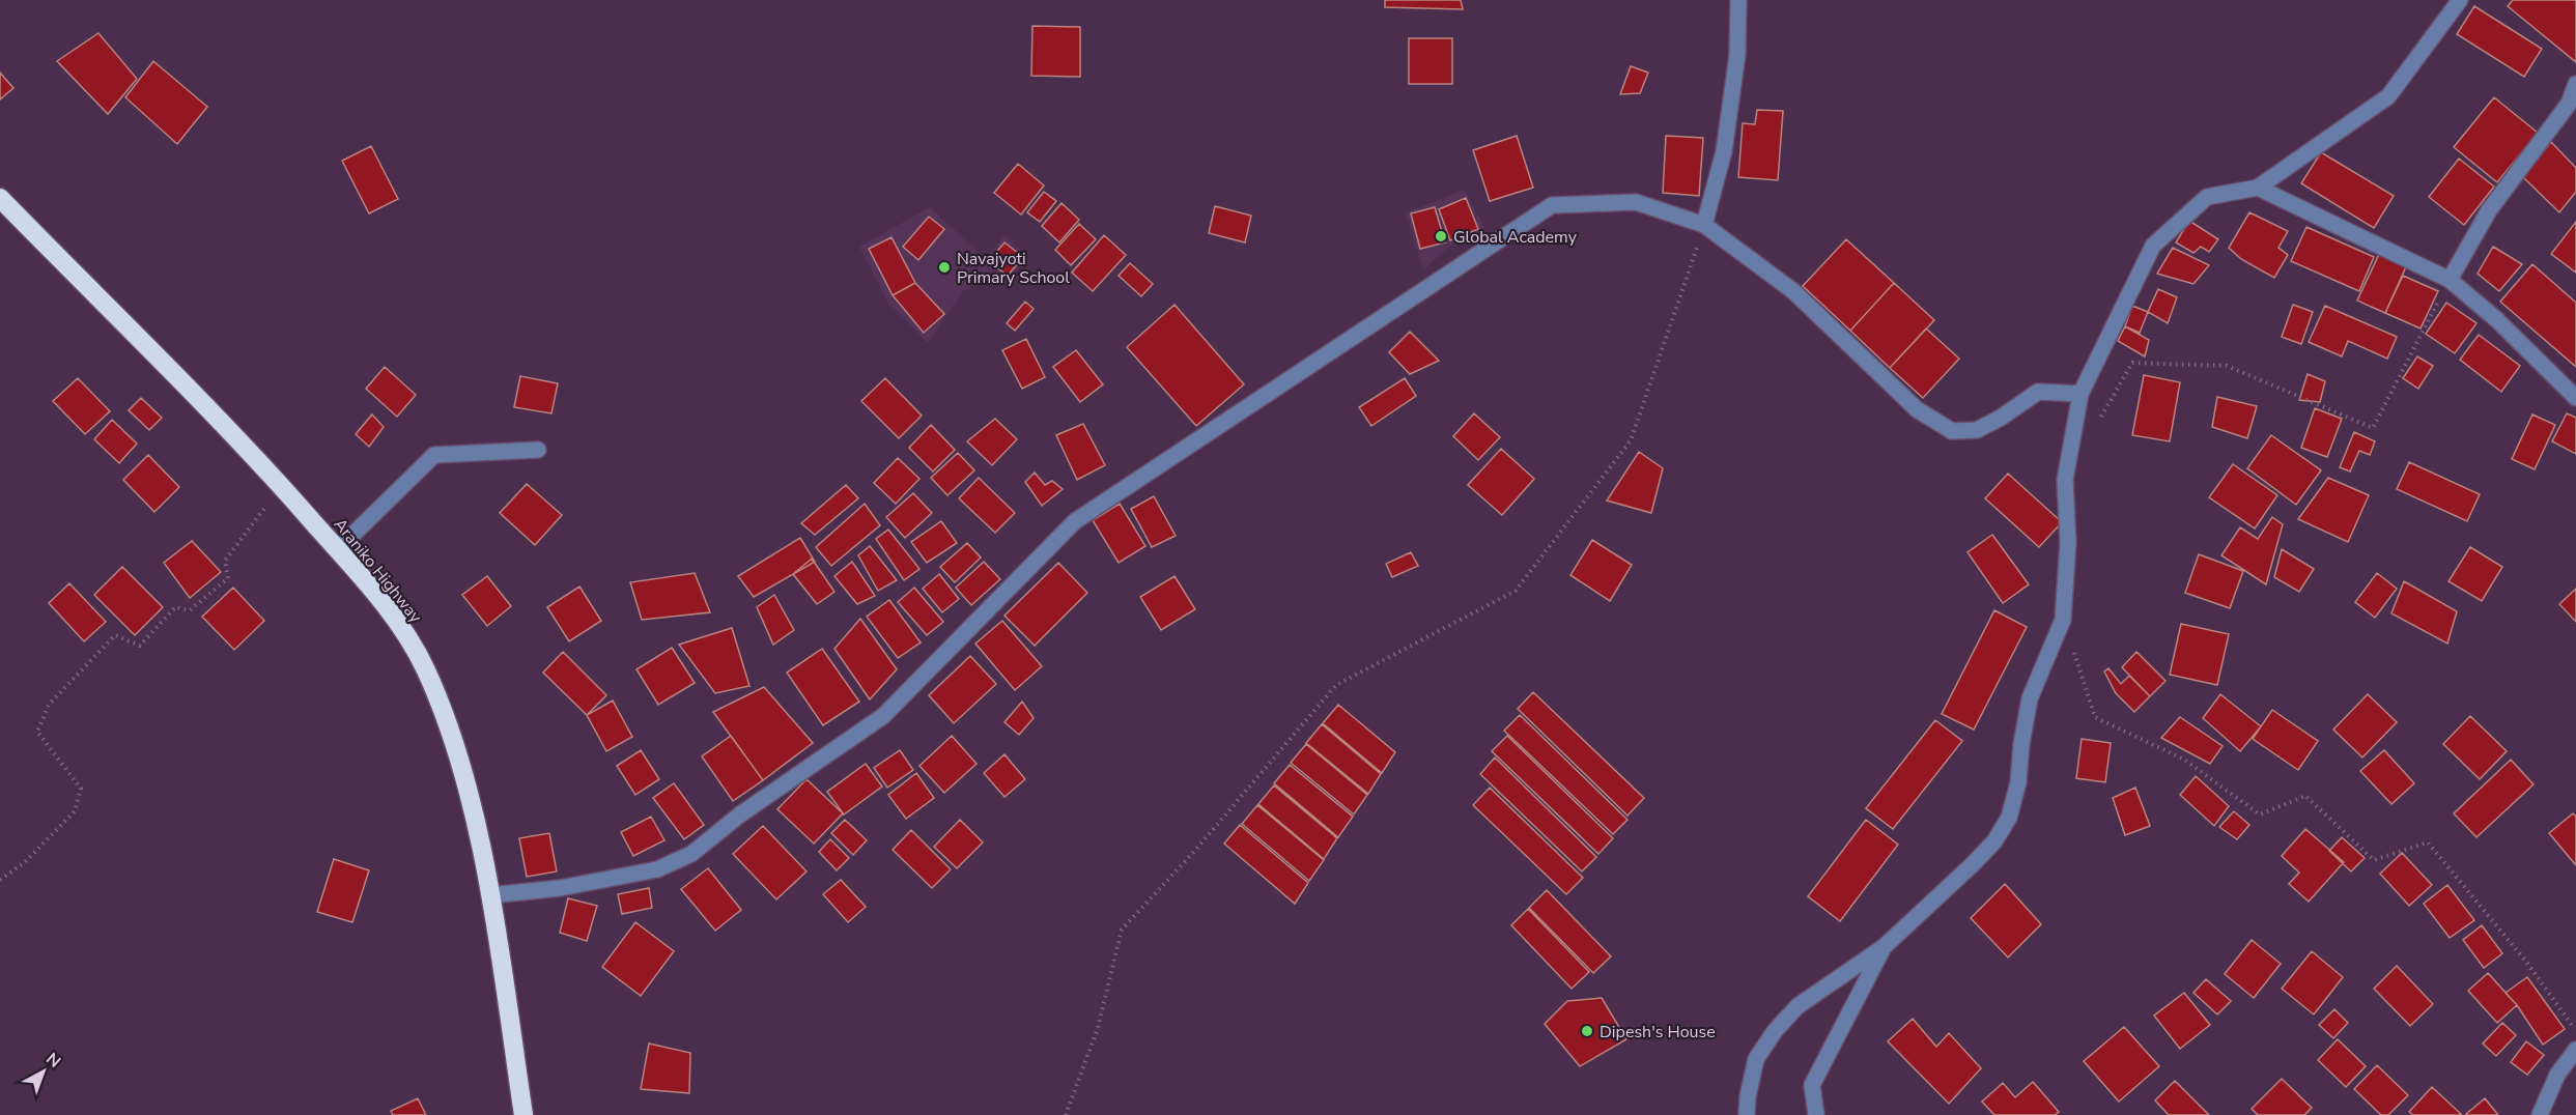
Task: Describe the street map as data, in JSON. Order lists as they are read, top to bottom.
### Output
{
  "streets": {
    "highway": ["Araniko Highway"]
  },
  "places": ["Global Academy", "Navajyoti Primary School", "Dipesh's House"],
  "north": "top right"
}
